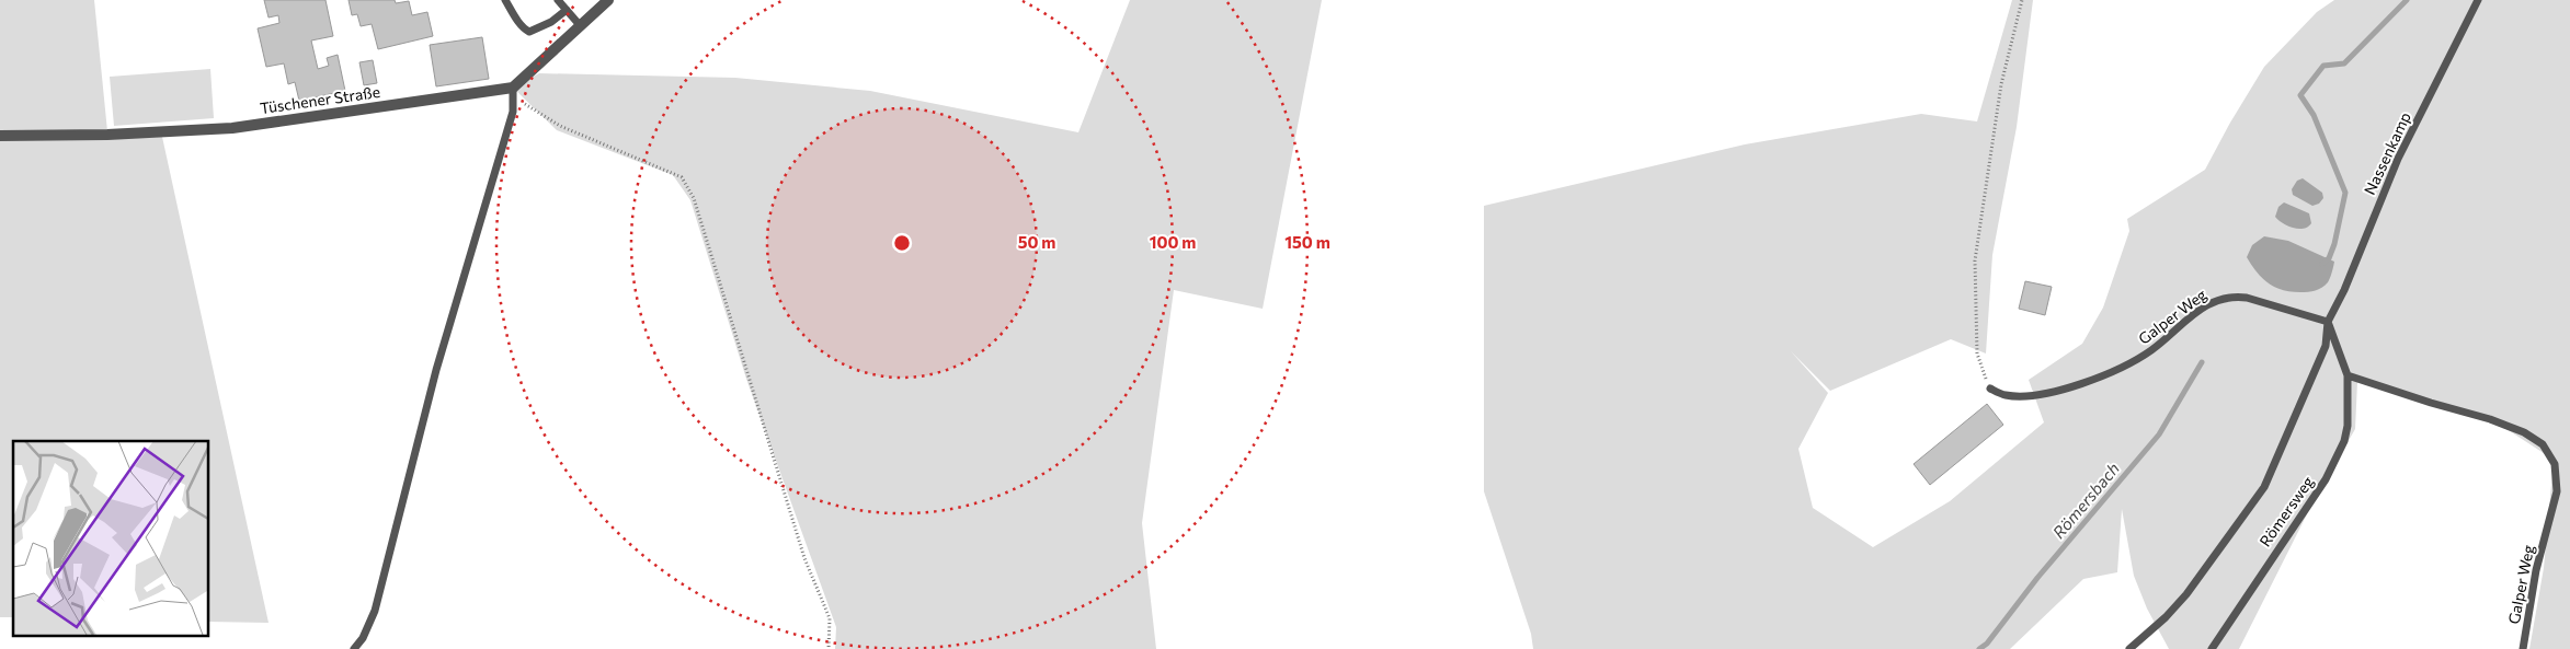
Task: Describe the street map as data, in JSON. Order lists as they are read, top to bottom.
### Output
{
  "streets": {
    "street": ["Tüschener Straße"],
    "lane": ["Nassenkamp", "Galper Weg", "Römersweg"]
  },
  "crossings": [
    ["Nassenkamp", "Galper Weg"],
    ["Galper Weg", "Römersweg"]
  ],
  "water": ["Römersbach"],
  "rings": ["50 m", "100 m", "150 m"]
}
